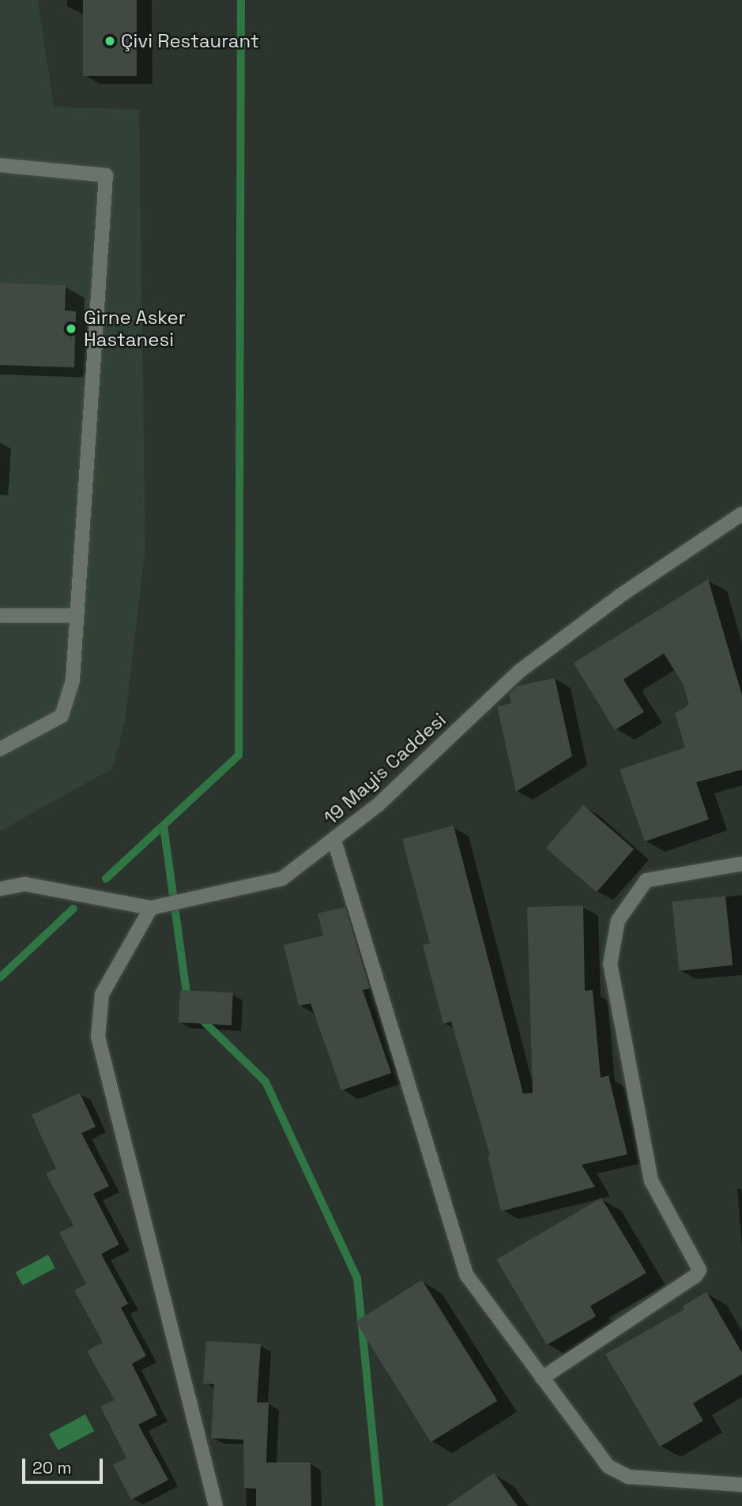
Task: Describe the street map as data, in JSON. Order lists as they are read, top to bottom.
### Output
{
  "streets": {
    "street": ["19 Mayis Caddesi"]
  },
  "places": ["Çivi Restaurant", "Girne Asker Hastanesi"],
  "scale_bar": "20 m"
}
